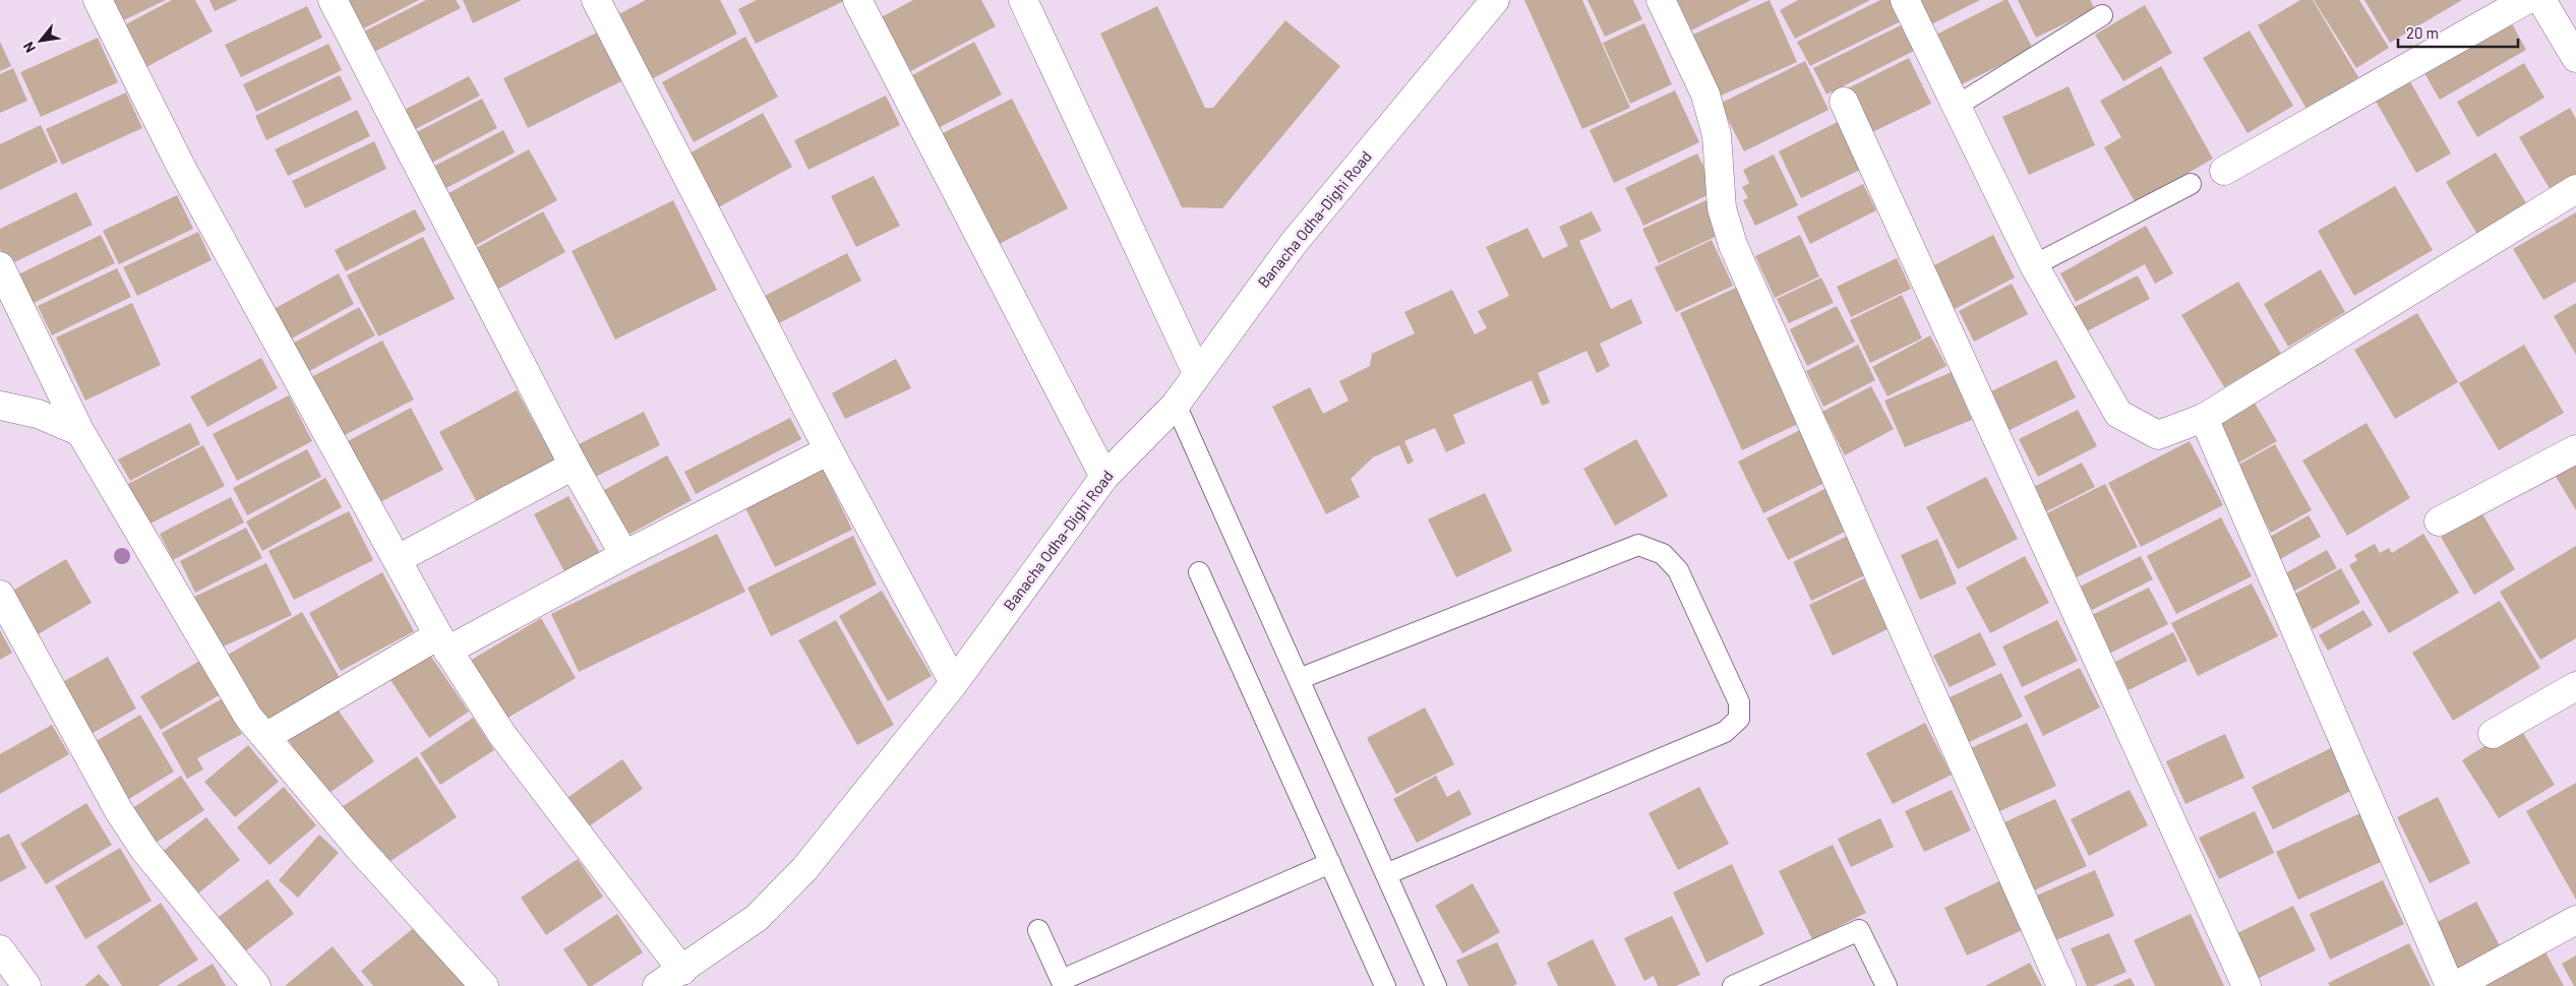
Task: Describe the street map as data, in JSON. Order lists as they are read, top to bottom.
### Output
{
  "streets": {
    "street": ["Banacha Odha-Dighi Road"]
  },
  "scale_bar": "20 m",
  "north": "bottom left"
}
